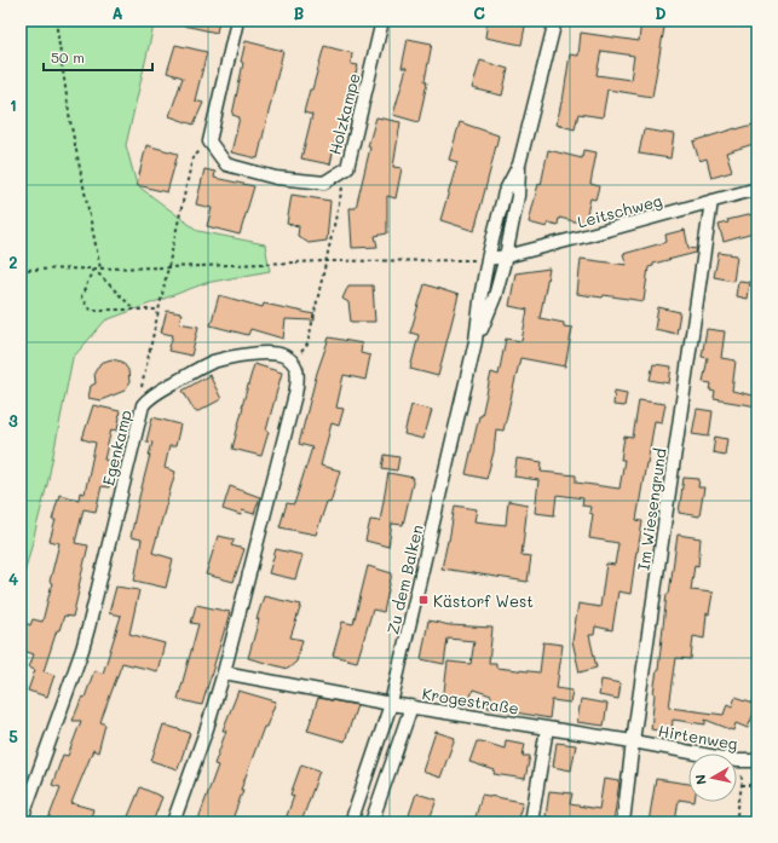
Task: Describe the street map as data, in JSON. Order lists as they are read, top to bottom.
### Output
{
  "streets": {
    "street": [
      "Holzkampe",
      "Leitschweg",
      "Egenkamp",
      "Im Wiesengrund",
      "Zu dem Balken",
      "Krogestraße",
      "Hirtenweg"
    ]
  },
  "crossings": [
    ["Leitschweg", "Im Wiesengrund"],
    ["Leitschweg", "Zu dem Balken"],
    ["Im Wiesengrund", "Krogestraße"],
    ["Im Wiesengrund", "Hirtenweg"],
    ["Zu dem Balken", "Krogestraße"],
    ["Krogestraße", "Hirtenweg"]
  ],
  "places": {
    "transit": ["Kästorf West"]
  },
  "scale_bar": "50 m",
  "north": "left",
  "grid": {
    "columns": [
      "A",
      "B",
      "C",
      "D"
    ],
    "rows": [
      "1",
      "2",
      "3",
      "4",
      "5"
    ]
  }
}
